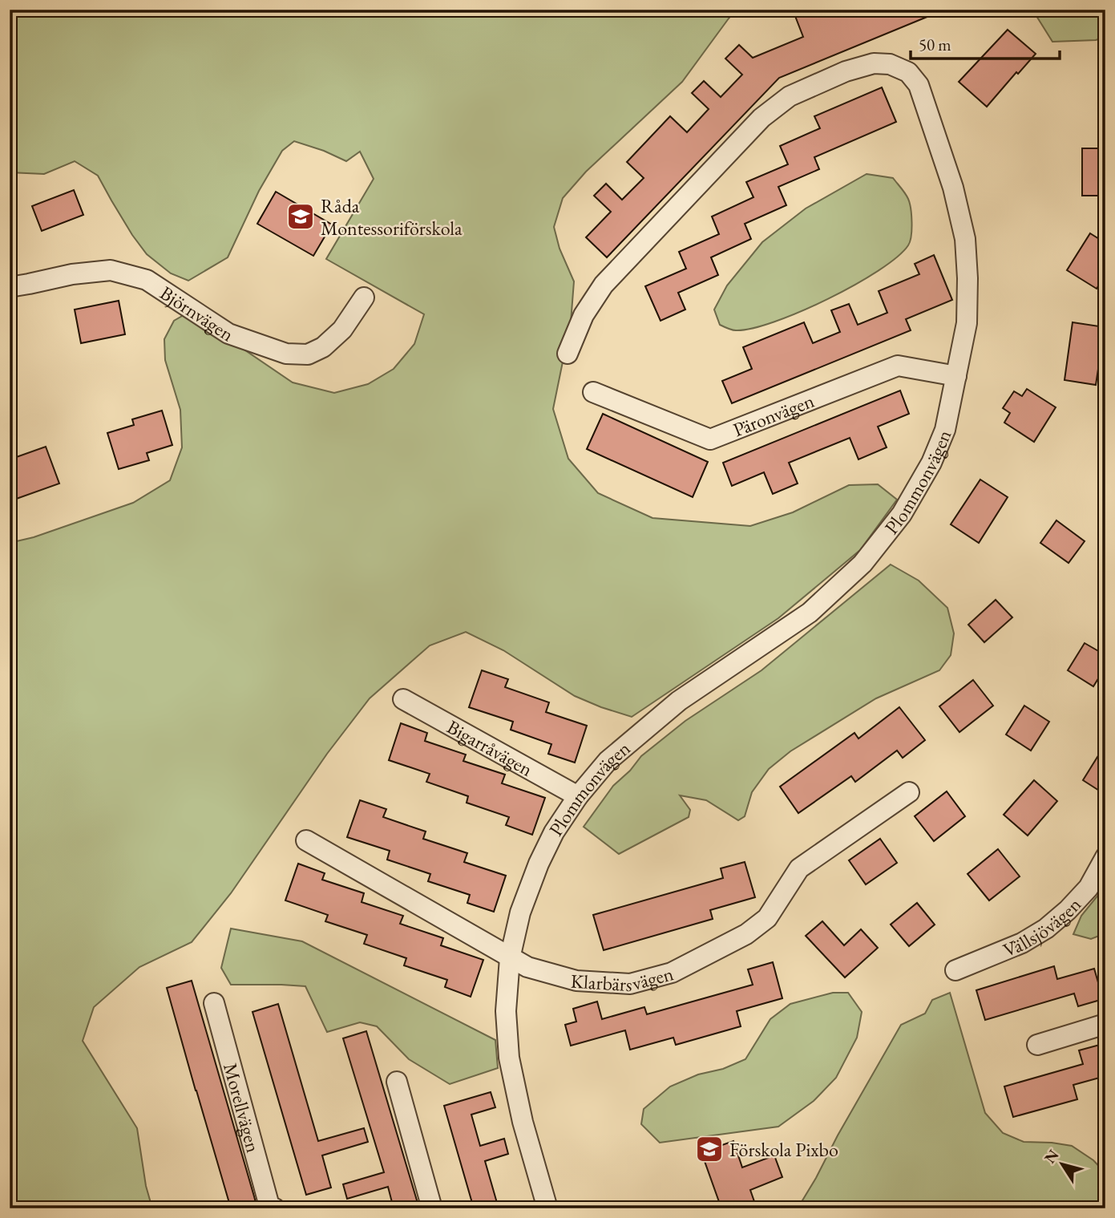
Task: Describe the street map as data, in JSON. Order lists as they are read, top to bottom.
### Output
{
  "streets": {
    "street": [
      "Björnvägen",
      "Päronvägen",
      "Plommonvägen",
      "Bigarråvägen",
      "Vällsjövägen",
      "Klarbärsvägen",
      "Morellvägen"
    ]
  },
  "crossings": [
    ["Päronvägen", "Plommonvägen"],
    ["Plommonvägen", "Bigarråvägen"],
    ["Plommonvägen", "Klarbärsvägen"]
  ],
  "places": {
    "school or university": ["Råda Montessoriförskola", "Förskola Pixbo"]
  },
  "scale_bar": "50 m",
  "north": "top left"
}
